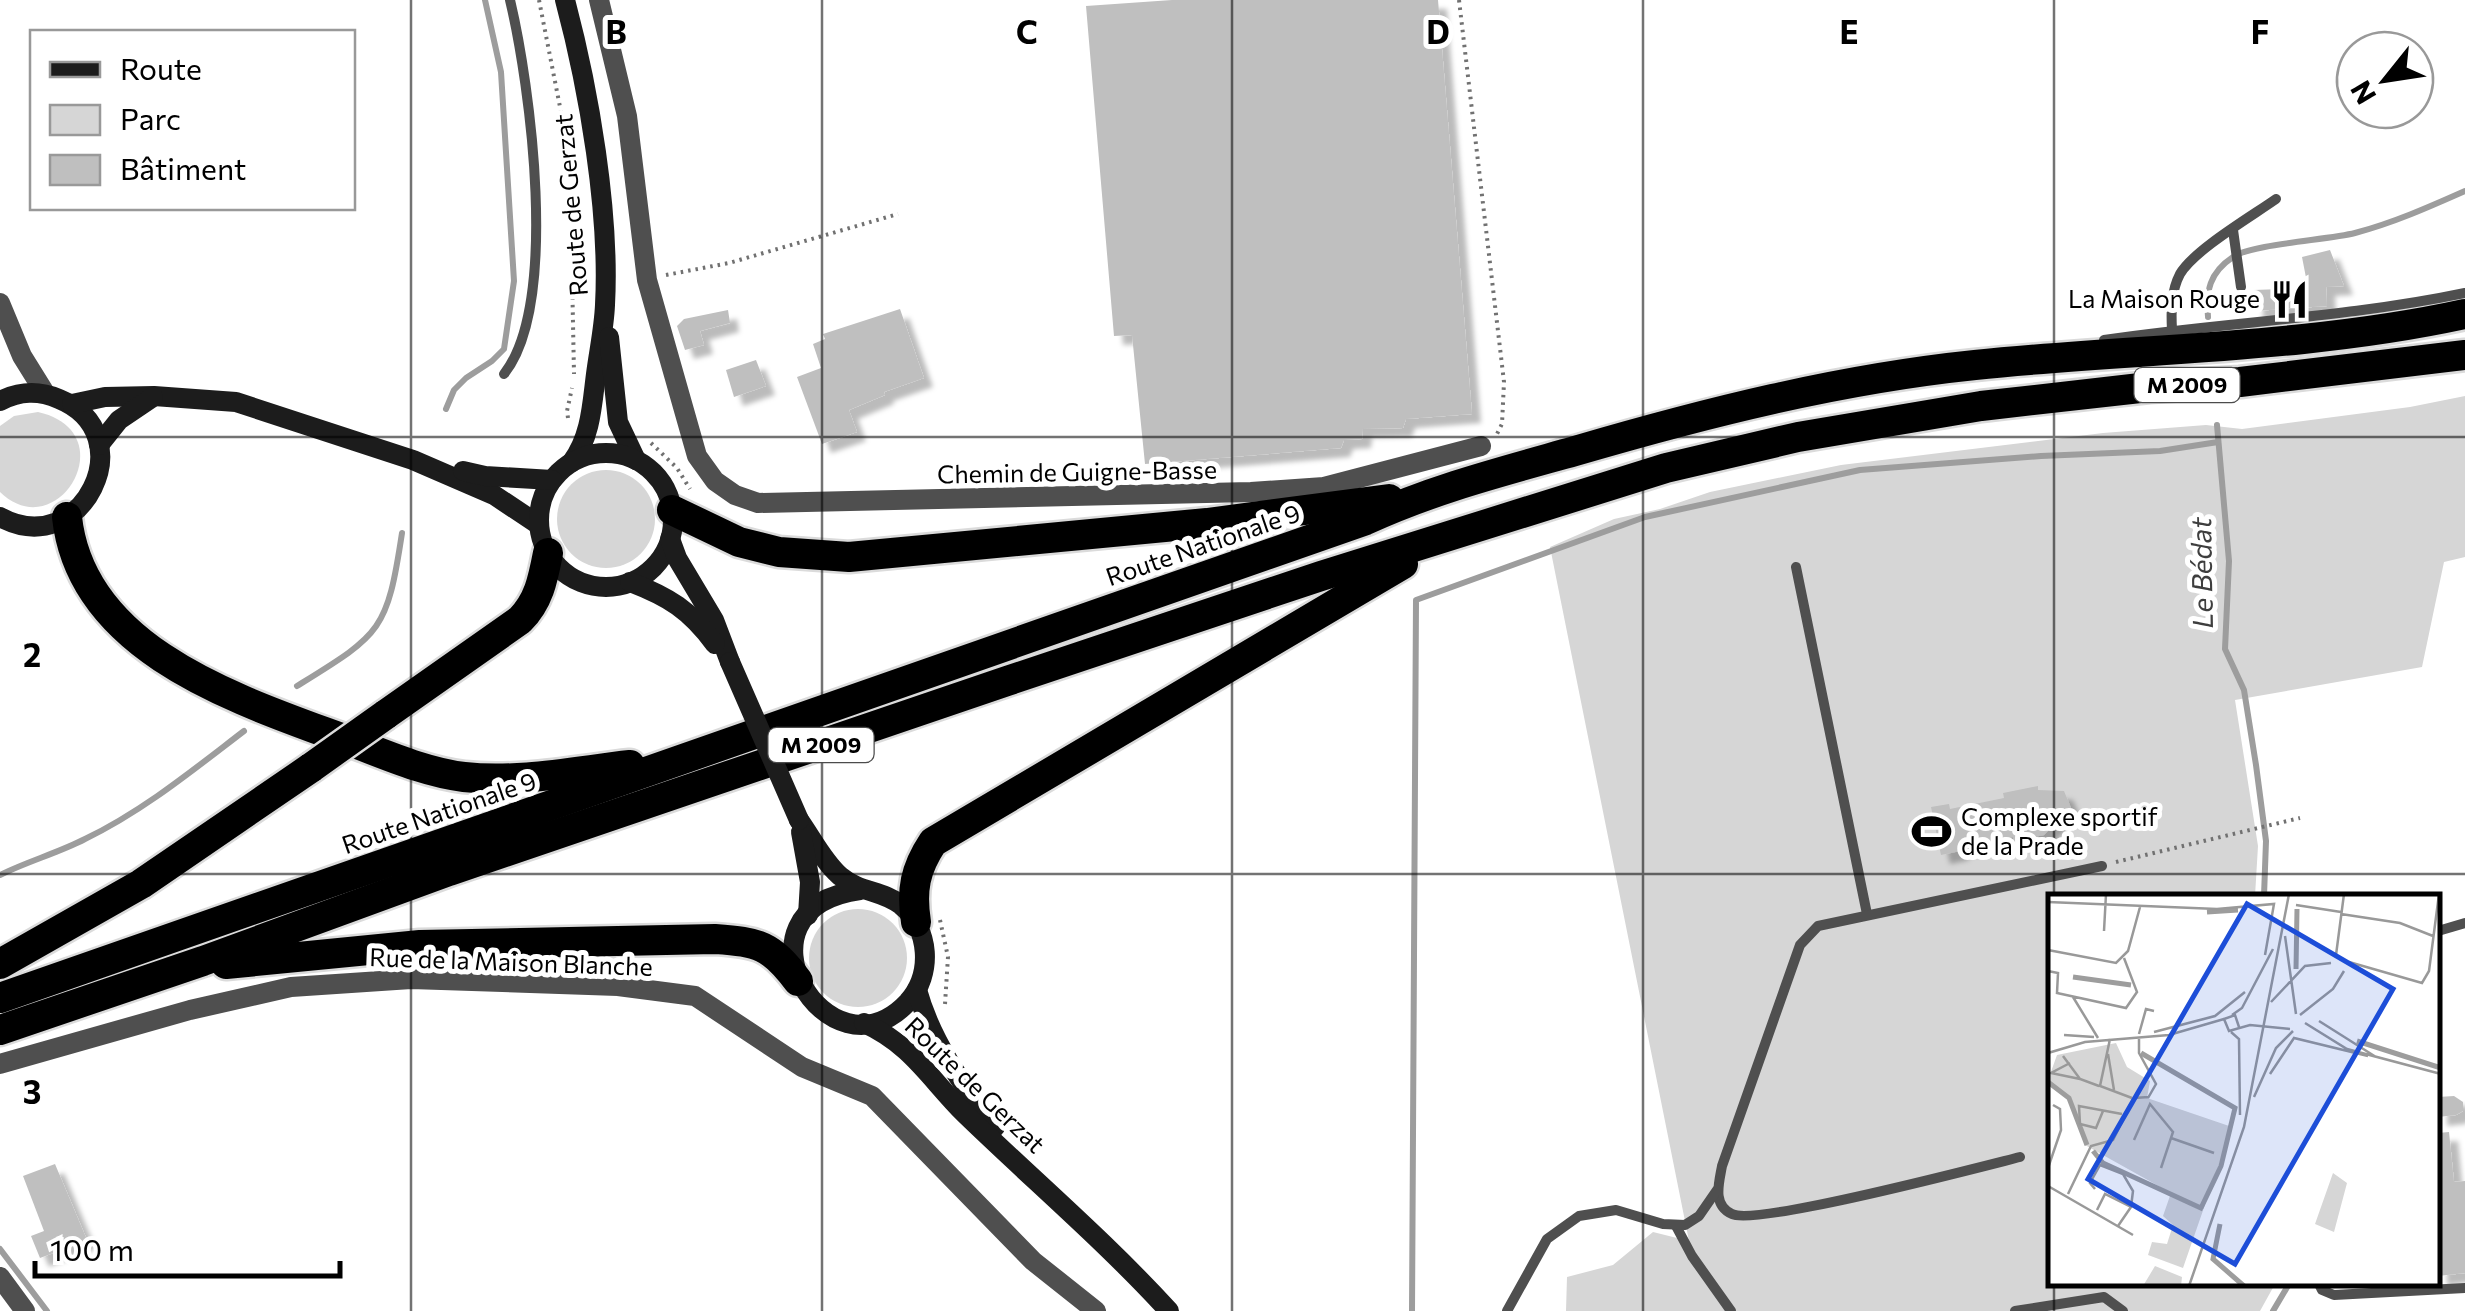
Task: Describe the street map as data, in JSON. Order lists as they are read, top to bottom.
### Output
{
  "streets": {
    "highway": ["M 2009", "Route Nationale 9"],
    "main road": ["Route de Gerzat"],
    "street": ["Chemin de Guigne-Basse", "Rue de la Maison Blanche"]
  },
  "water": ["Le Bédat"],
  "places": {
    "restaurant": ["La Maison Rouge"],
    "sports": ["Complexe sportif de la Prade"]
  },
  "legend": ["Route", "Parc", "Bâtiment"],
  "scale_bar": "100 m",
  "north": "bottom left",
  "grid": {
    "columns": [
      "B",
      "C",
      "D",
      "E",
      "F"
    ],
    "rows": ["2", "3"]
  }
}
